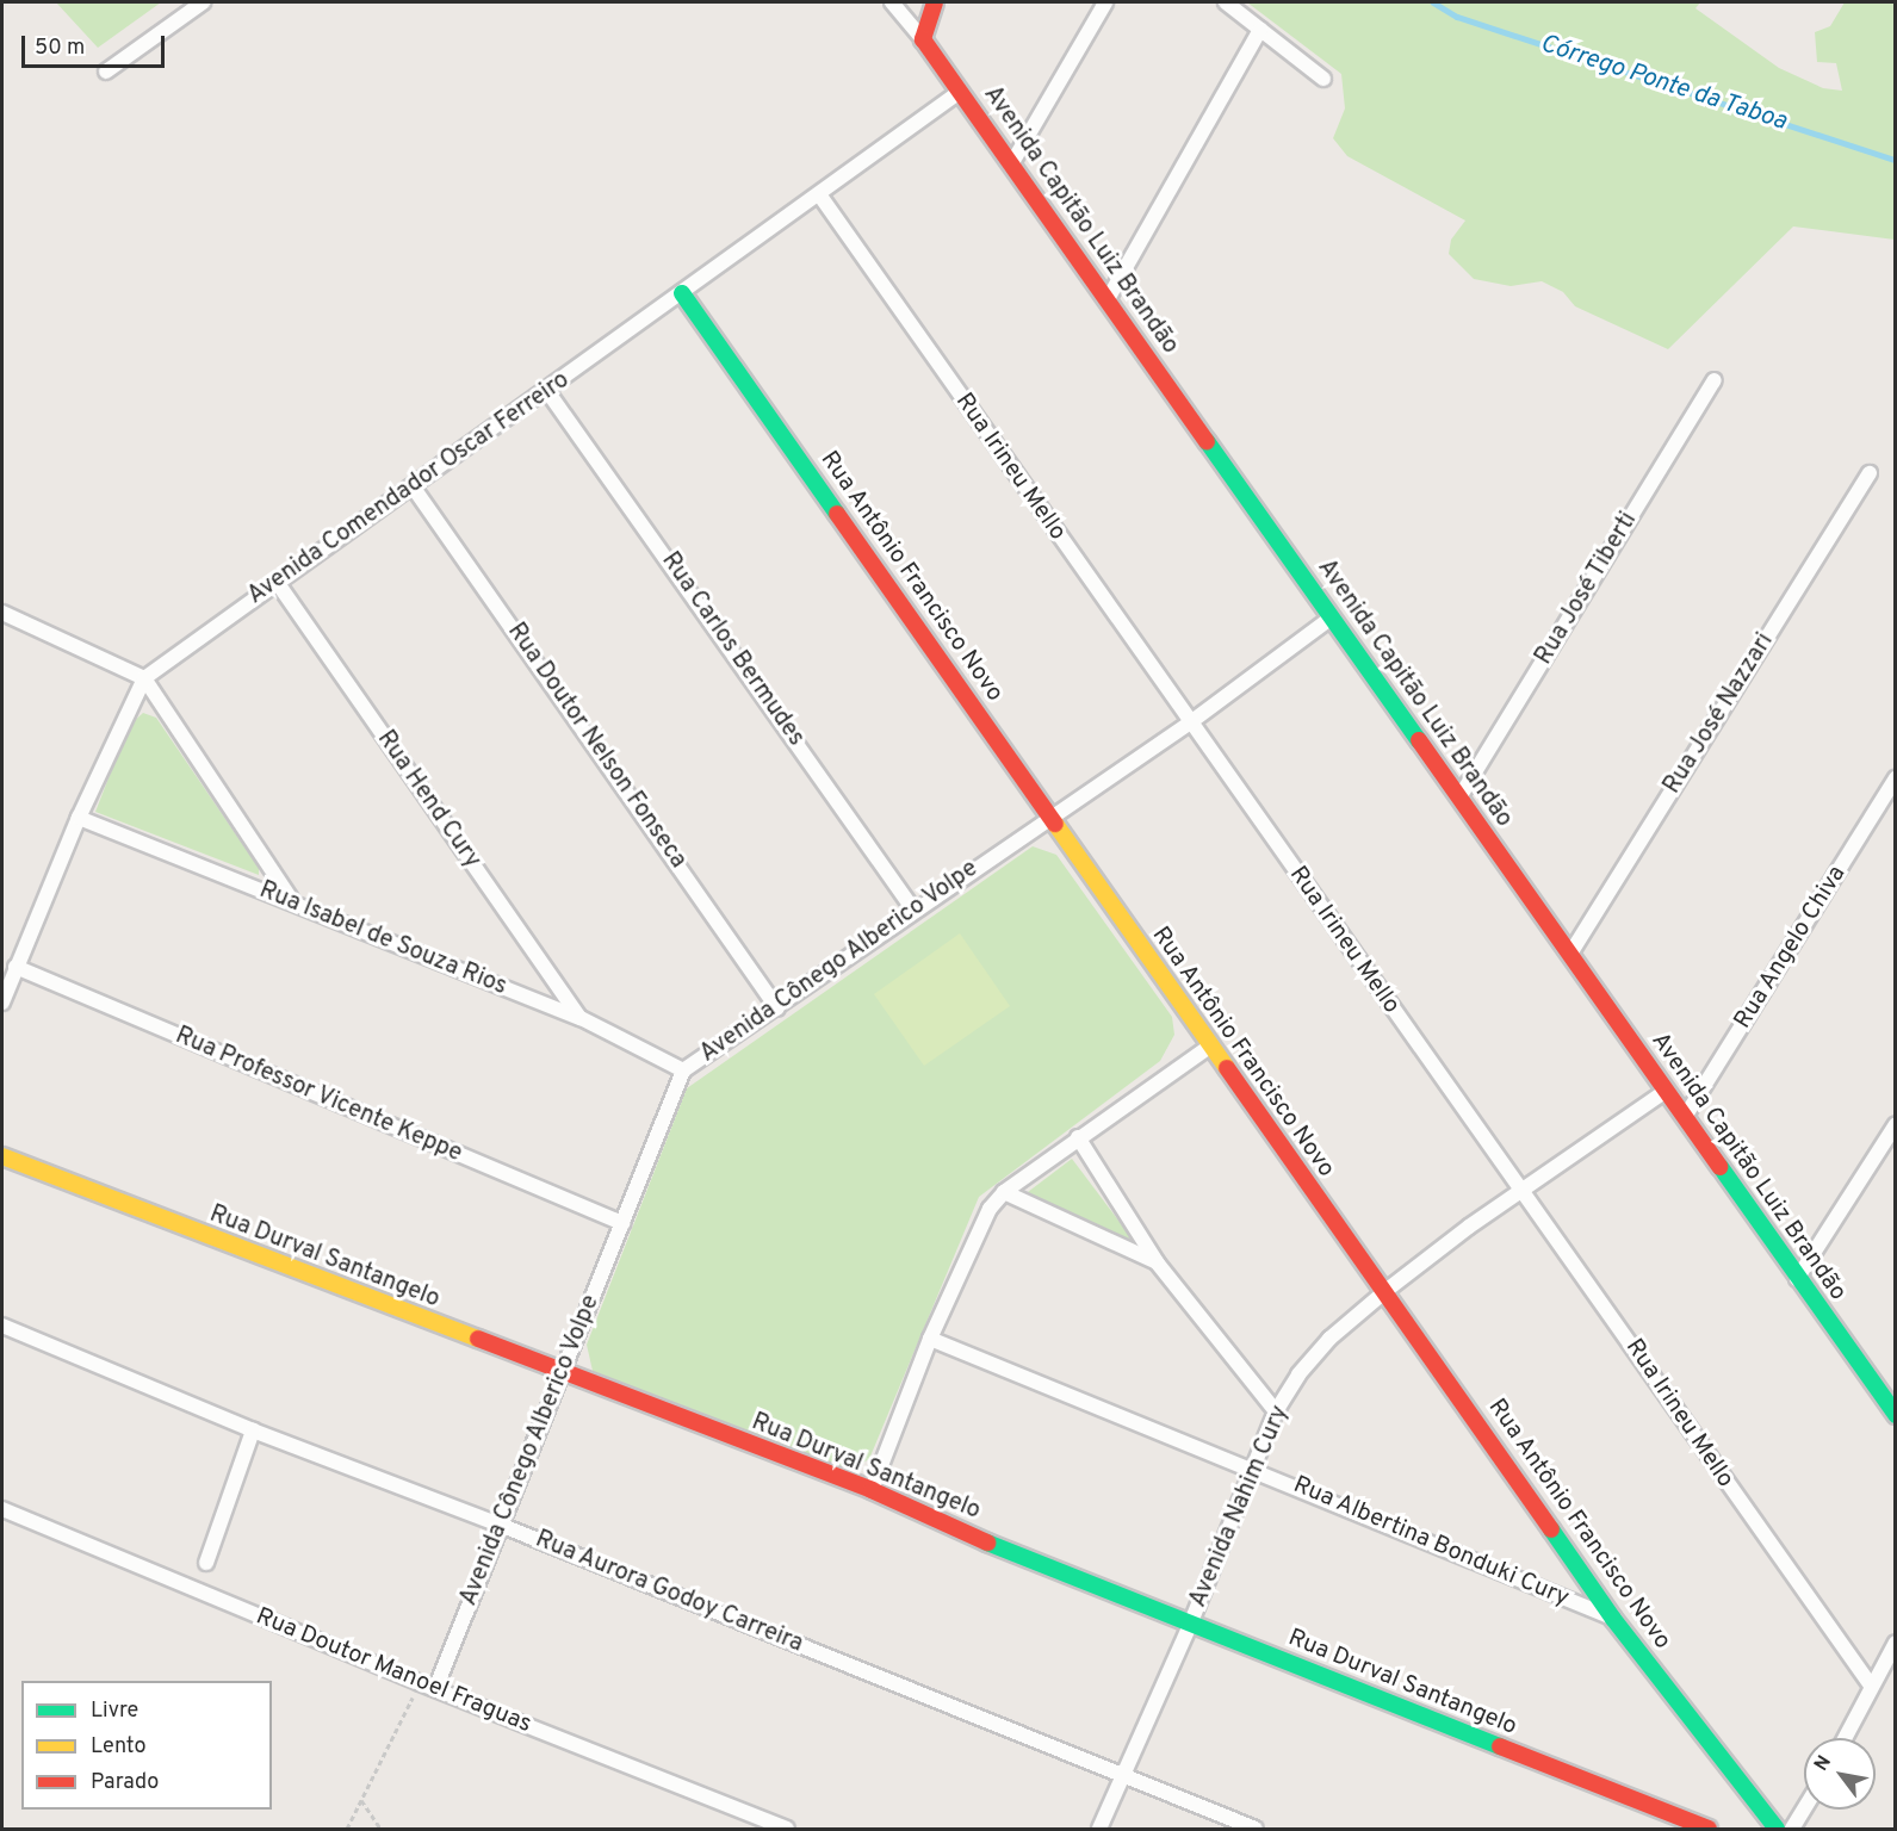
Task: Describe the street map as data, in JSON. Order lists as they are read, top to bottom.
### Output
{
  "streets": {
    "street": [
      "Avenida Capitão Luiz Brandão",
      "Rua Irineu Mello",
      "Avenida Comendador Oscar Ferreiro",
      "Rua Antônio Francisco Novo",
      "Rua José Tiberti",
      "Rua Carlos Bermudes",
      "Rua José Nazzari",
      "Rua Doutor Nelson Fonseca",
      "Rua Hend Cury",
      "Rua Isabel de Souza Rios",
      "Rua Angelo Chiva",
      "Avenida Cônego Alberico Volpe",
      "Rua Professor Vicente Keppe",
      "Rua Durval Santangelo",
      "Avenida Nahim Cury",
      "Rua Albertina Bonduki Cury",
      "Rua Aurora Godoy Carreira",
      "Rua Doutor Manoel Fraguas"
    ]
  },
  "crossings": [
    ["Avenida Capitão Luiz Brandão", "Avenida Comendador Oscar Ferreiro"],
    ["Avenida Capitão Luiz Brandão", "Rua José Tiberti"],
    ["Avenida Capitão Luiz Brandão", "Rua José Nazzari"],
    ["Avenida Capitão Luiz Brandão", "Rua Angelo Chiva"],
    ["Avenida Capitão Luiz Brandão", "Avenida Cônego Alberico Volpe"],
    ["Avenida Capitão Luiz Brandão", "Avenida Nahim Cury"],
    ["Rua Irineu Mello", "Avenida Comendador Oscar Ferreiro"],
    ["Rua Irineu Mello", "Avenida Cônego Alberico Volpe"],
    ["Rua Irineu Mello", "Avenida Nahim Cury"],
    ["Avenida Comendador Oscar Ferreiro", "Rua Antônio Francisco Novo"],
    ["Avenida Comendador Oscar Ferreiro", "Rua Carlos Bermudes"],
    ["Avenida Comendador Oscar Ferreiro", "Rua Doutor Nelson Fonseca"],
    ["Avenida Comendador Oscar Ferreiro", "Rua Hend Cury"],
    ["Avenida Comendador Oscar Ferreiro", "Rua Isabel de Souza Rios"],
    ["Avenida Comendador Oscar Ferreiro", "Rua Professor Vicente Keppe"],
    ["Rua Antônio Francisco Novo", "Avenida Cônego Alberico Volpe"],
    ["Rua Antônio Francisco Novo", "Avenida Nahim Cury"],
    ["Rua Antônio Francisco Novo", "Rua Albertina Bonduki Cury"],
    ["Rua Carlos Bermudes", "Avenida Cônego Alberico Volpe"],
    ["Rua Doutor Nelson Fonseca", "Avenida Cônego Alberico Volpe"],
    ["Rua Hend Cury", "Rua Isabel de Souza Rios"],
    ["Rua Isabel de Souza Rios", "Avenida Cônego Alberico Volpe"],
    ["Avenida Cônego Alberico Volpe", "Rua Professor Vicente Keppe"],
    ["Avenida Cônego Alberico Volpe", "Rua Durval Santangelo"],
    ["Avenida Cônego Alberico Volpe", "Rua Aurora Godoy Carreira"],
    ["Avenida Cônego Alberico Volpe", "Rua Doutor Manoel Fraguas"],
    ["Rua Durval Santangelo", "Avenida Nahim Cury"],
    ["Avenida Nahim Cury", "Rua Albertina Bonduki Cury"],
    ["Avenida Nahim Cury", "Rua Aurora Godoy Carreira"]
  ],
  "water": ["Córrego Ponte da Taboa"],
  "legend": ["Livre", "Lento", "Parado"],
  "scale_bar": "50 m",
  "north": "top left"
}
